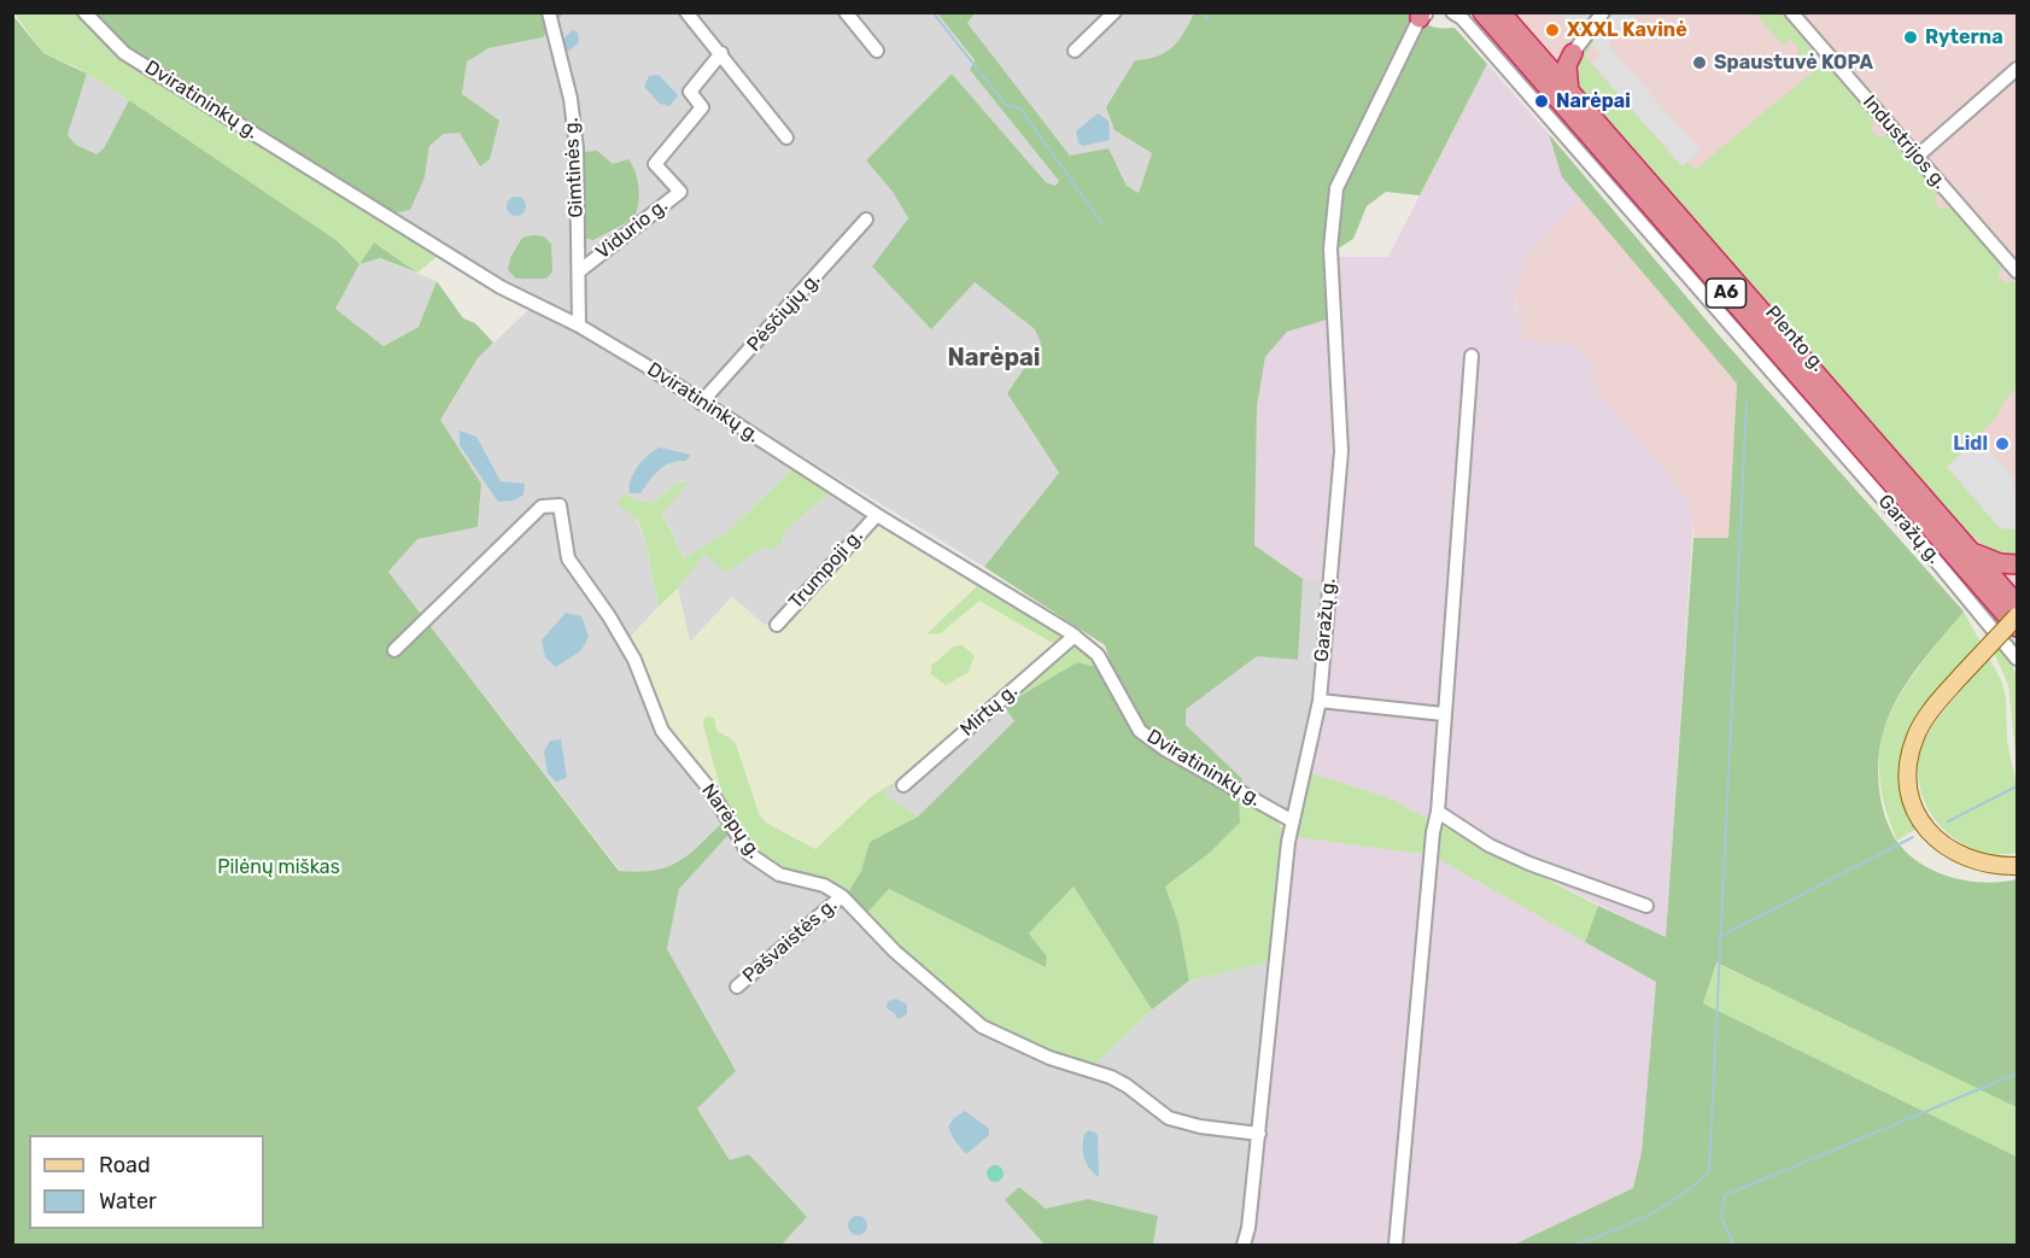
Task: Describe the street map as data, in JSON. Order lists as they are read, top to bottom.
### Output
{
  "streets": {
    "highway": ["A6", "Plento g."],
    "street": [
      "Dviratininkų g.",
      "Industrijos g.",
      "Gimtinės g.",
      "Vidurio g.",
      "Pėsčiųjų g.",
      "Garažų g.",
      "Trumpoji g.",
      "Mirtų g.",
      "Narėpų g.",
      "Pašvaistės g."
    ]
  },
  "crossings": [
    ["Dviratininkų g.", "Gimtinės g."],
    ["Dviratininkų g.", "Pėsčiųjų g."],
    ["Dviratininkų g.", "Garažų g."],
    ["Dviratininkų g.", "Trumpoji g."],
    ["Dviratininkų g.", "Mirtų g."],
    ["Gimtinės g.", "Vidurio g."],
    ["Garažų g.", "Narėpų g."],
    ["Narėpų g.", "Pašvaistės g."]
  ],
  "districts": ["Narėpai"],
  "parks": ["Pilėnų miškas"],
  "places": [
    "XXXL Kavinė",
    "Ryterna",
    "Spaustuvė KOPA",
    "Narėpai",
    "Lidl"
  ],
  "legend": ["Road", "Water"]
}
